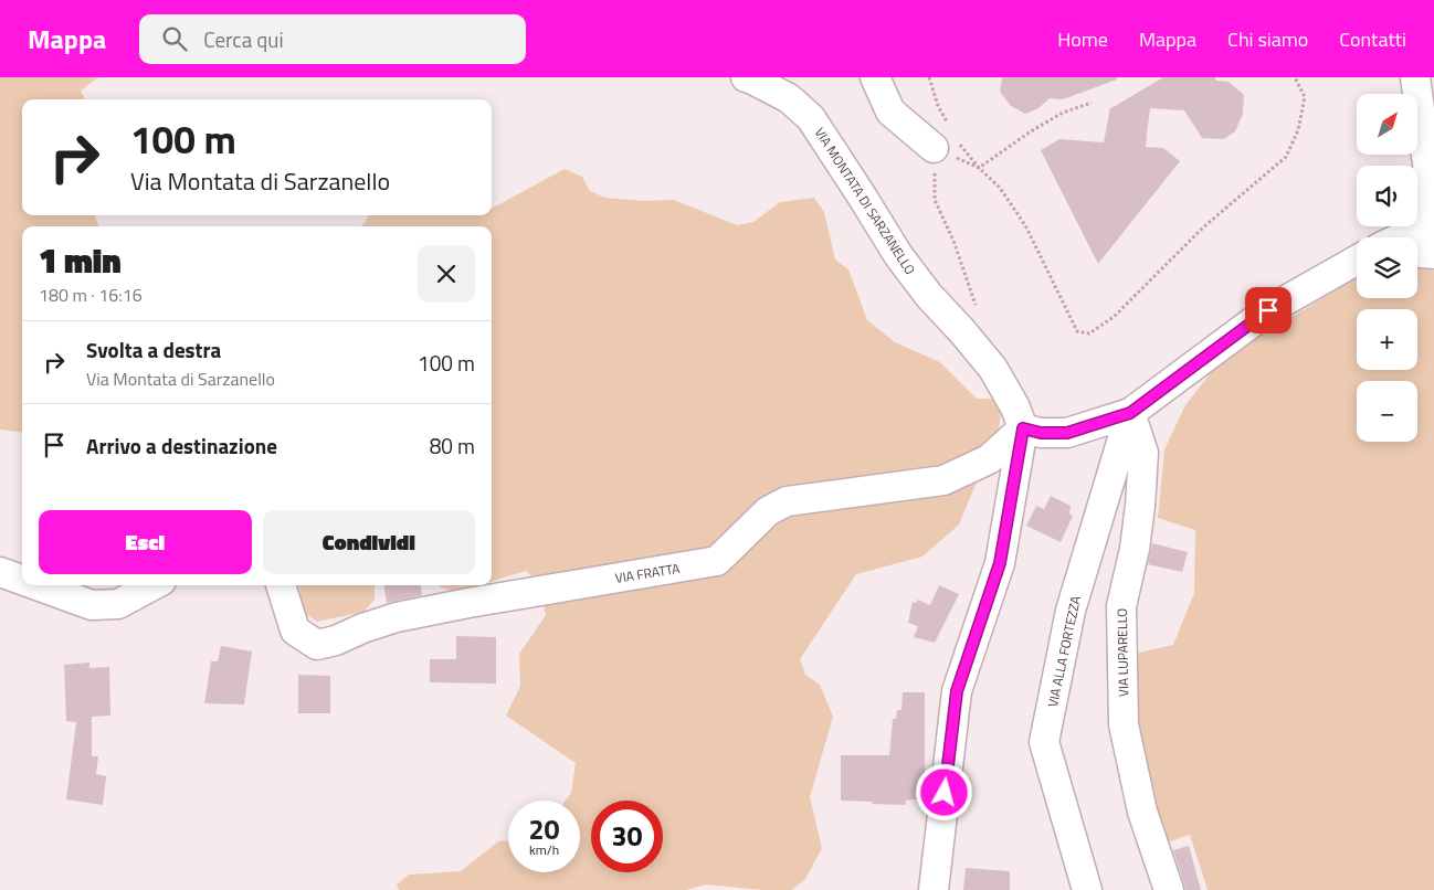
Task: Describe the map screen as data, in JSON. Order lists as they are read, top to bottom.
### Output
{
  "streets": {
    "street": [
      "VIA MONTATA DI SARZANELLO",
      "VIA FRATTA",
      "VIA ALLA FORTEZZA",
      "VIA LUPARELLO"
    ]
  },
  "crossings": [
    ["VIA MONTATA DI SARZANELLO", "VIA FRATTA"],
    ["VIA ALLA FORTEZZA", "VIA LUPARELLO"]
  ],
  "north": "top right",
  "page": {
    "header": "Mappa",
    "search": "Cerca qui",
    "nav": [
      "Home",
      "Mappa",
      "Chi siamo",
      "Contatti"
    ],
    "map_buttons": ["+", "−"],
    "turn": ["100 m", "Via Montata di Sarzanello"],
    "heading": ["1 min", "180 m · 16:16"],
    "list": [
      {
        "name": "Svolta a destra",
        "note": "Via Montata di Sarzanello",
        "value": "100 m"
      },
      {
        "name": "Arrivo a destinazione",
        "value": "80 m"
      }
    ],
    "buttons": ["Esci", "Condividi"],
    "speed": "20 km/h",
    "limit": "30"
  }
}
